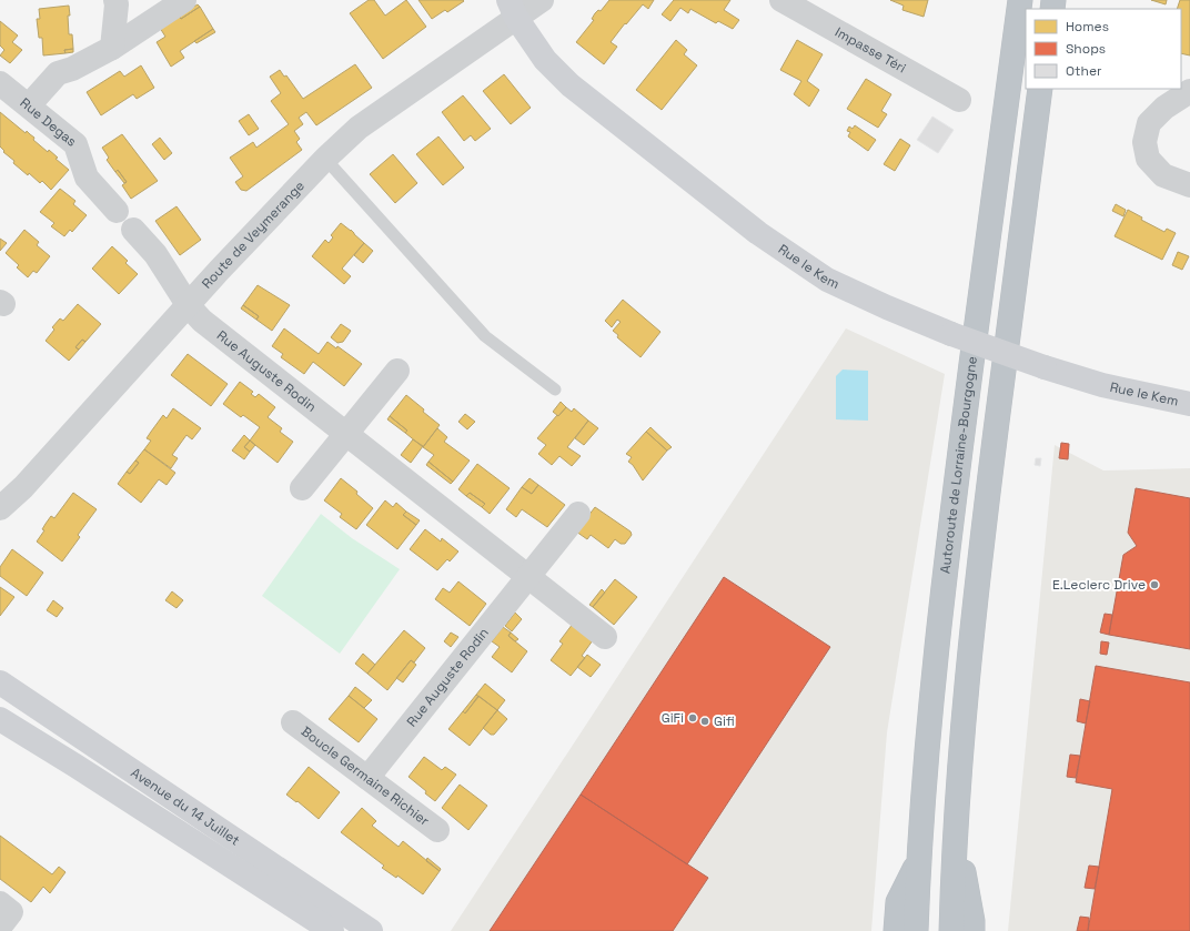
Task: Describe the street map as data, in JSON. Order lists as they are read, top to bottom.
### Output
{
  "streets": {
    "highway": ["Autoroute de Lorraine-Bourgogne"],
    "main road": ["Rue le Kem", "Avenue du 14 Juillet"],
    "street": [
      "Impasse Téri",
      "Rue Degas",
      "Route de Veymerange",
      "Rue Auguste Rodin",
      "Boucle Germaine Richier"
    ]
  },
  "crossings": [
    ["Route de Veymerange", "Rue le Kem"],
    ["Route de Veymerange", "Rue Auguste Rodin"],
    ["Rue Auguste Rodin", "Boucle Germaine Richier"]
  ],
  "places": ["E.Leclerc Drive", "GiFi", "Gifi"],
  "legend": ["Homes", "Shops", "Other"]
}
